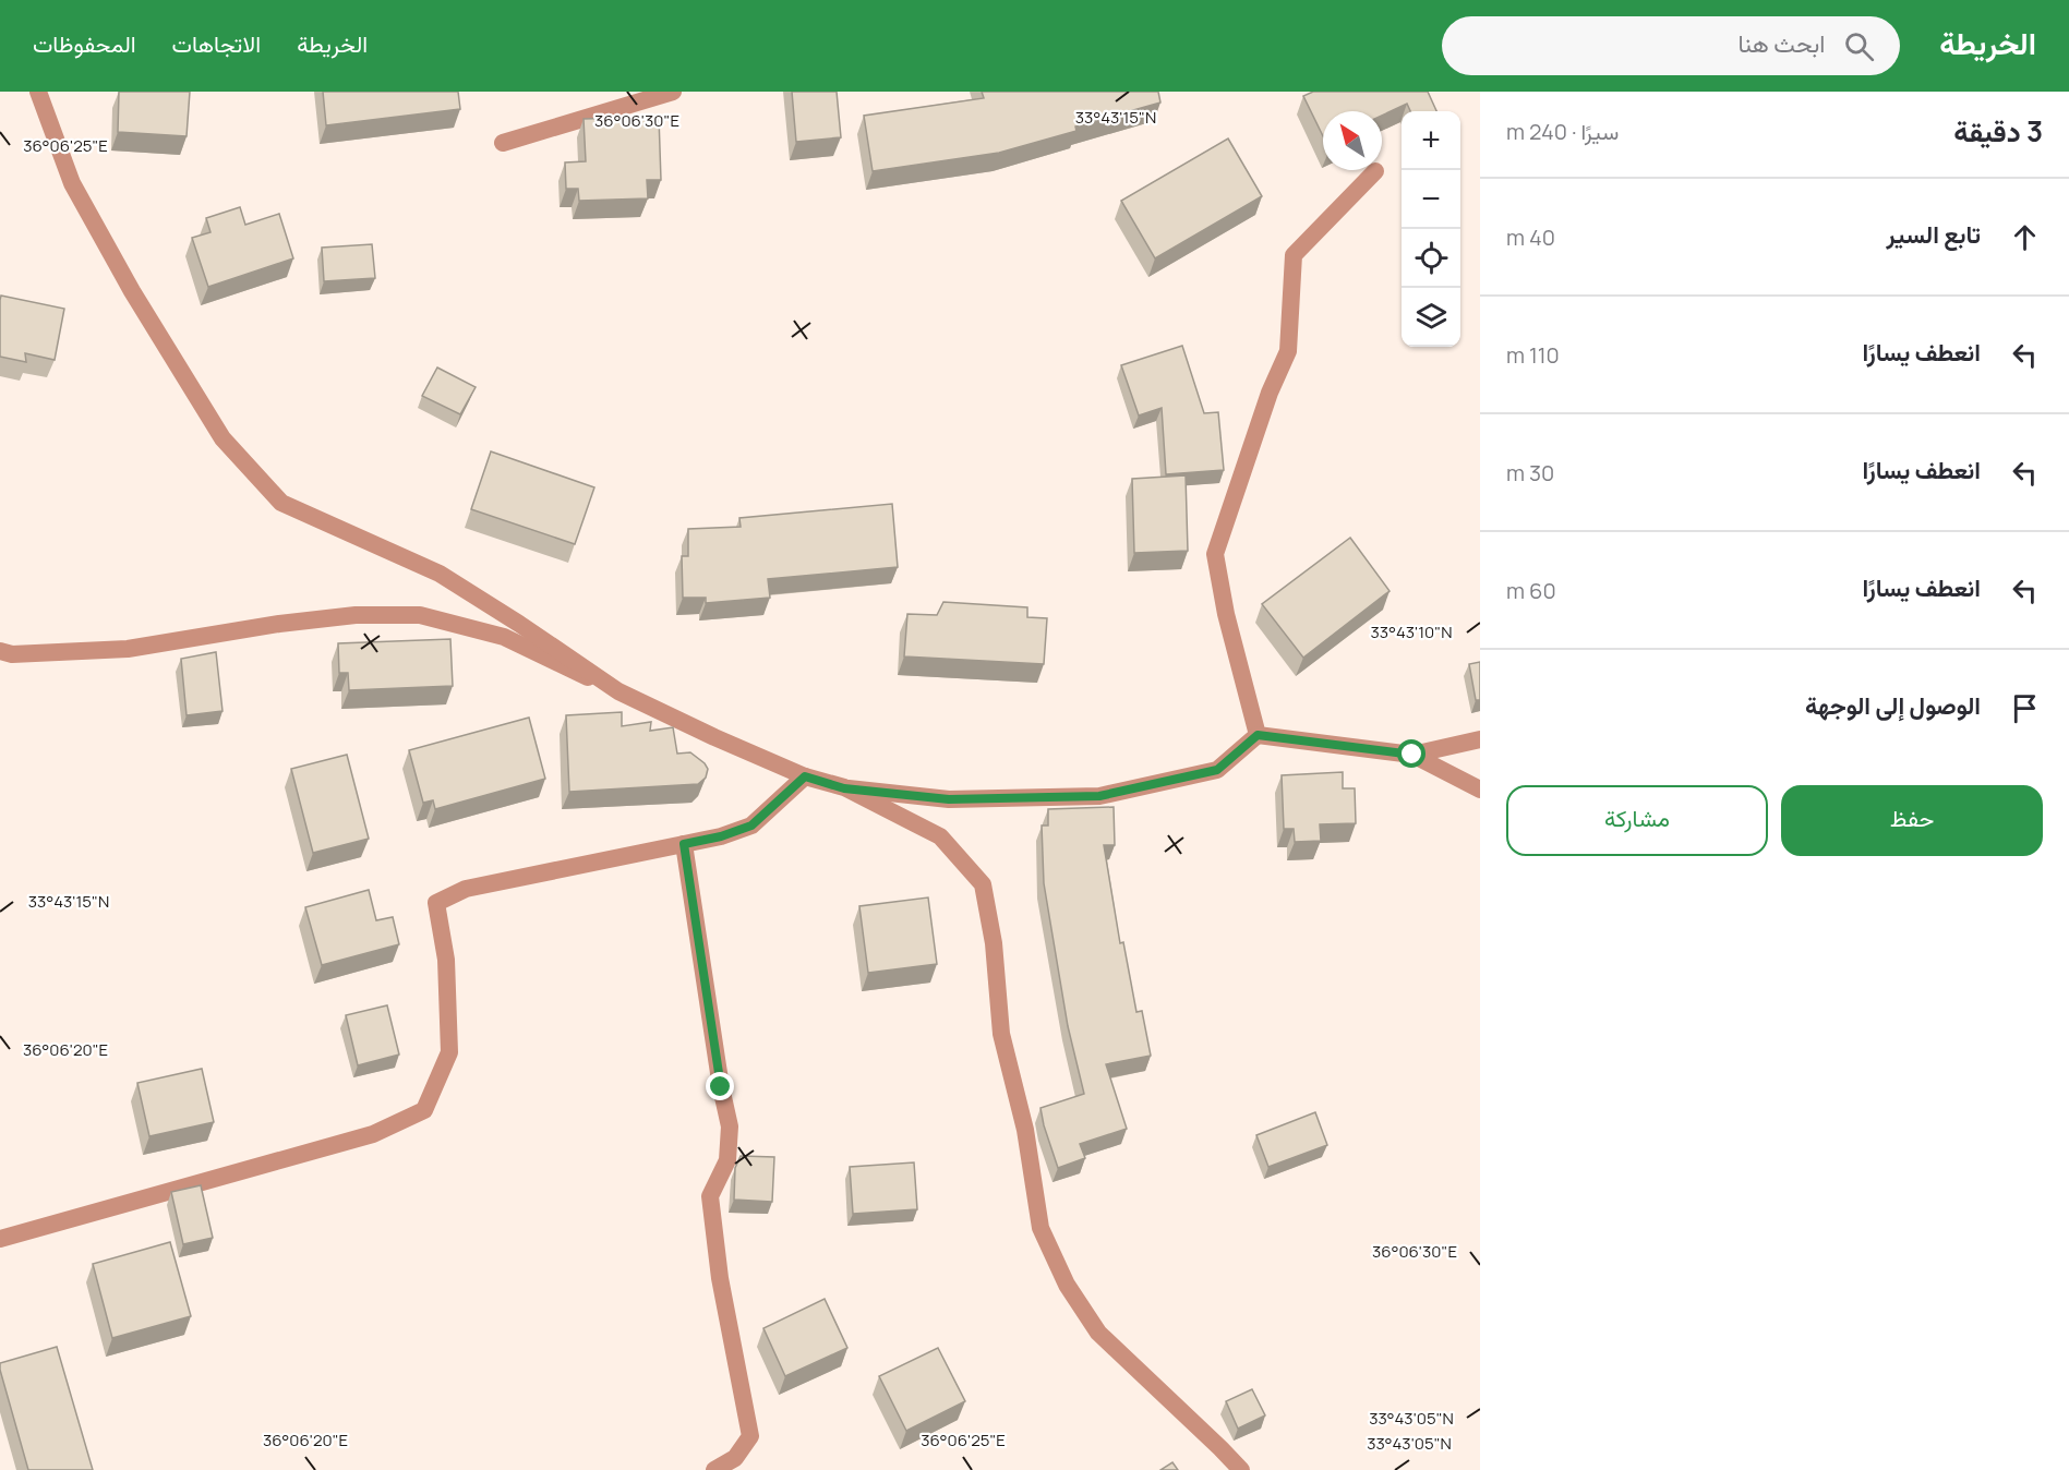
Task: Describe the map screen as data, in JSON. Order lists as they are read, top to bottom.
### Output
{
  "north": "top left",
  "page": {
    "header": "الخريطة",
    "search": "ابحث هنا",
    "nav": ["الخريطة", "الاتجاهات", "المحفوظات"],
    "heading": ["3 دقيقة", "سيرًا · 240 m"],
    "map_buttons": ["+", "−"],
    "list": [
      ["تابع السير", "40 m"],
      ["انعطف يسارًا", "110 m"],
      ["انعطف يسارًا", "30 m"],
      ["انعطف يسارًا", "60 m"],
      "الوصول إلى الوجهة"
    ],
    "buttons": ["حفظ", "مشاركة"]
  },
  "coordinates": [
    "33°43'15\"N",
    "36°06'30\"E",
    "36°06'25\"E",
    "33°43'10\"N",
    "36°06'20\"E",
    "33°43'05\"N"
  ]
}
